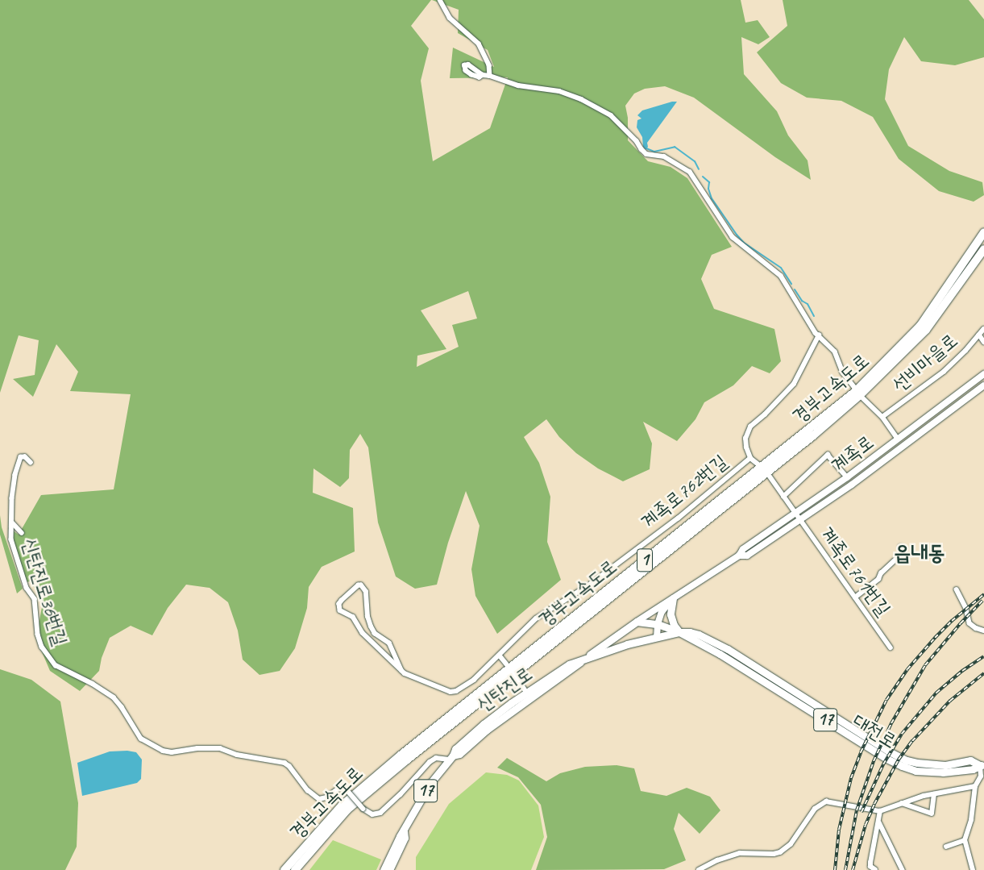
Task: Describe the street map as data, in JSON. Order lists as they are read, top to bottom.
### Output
{
  "streets": {
    "highway": ["경부고속도로", "1"],
    "main road": [
      "계족로",
      "신탄진로",
      "17",
      "대전로"
    ],
    "street": [
      "선비마을로",
      "계족로762번길",
      "계족로761번길",
      "신탄진로36번길"
    ]
  },
  "crossings": [
    ["계족로", "계족로761번길"],
    ["계족로", "신탄진로"],
    ["계족로", "대전로"],
    ["신탄진로36번길", "신탄진로"],
    ["신탄진로", "대전로"]
  ],
  "districts": ["읍내동"]
}
